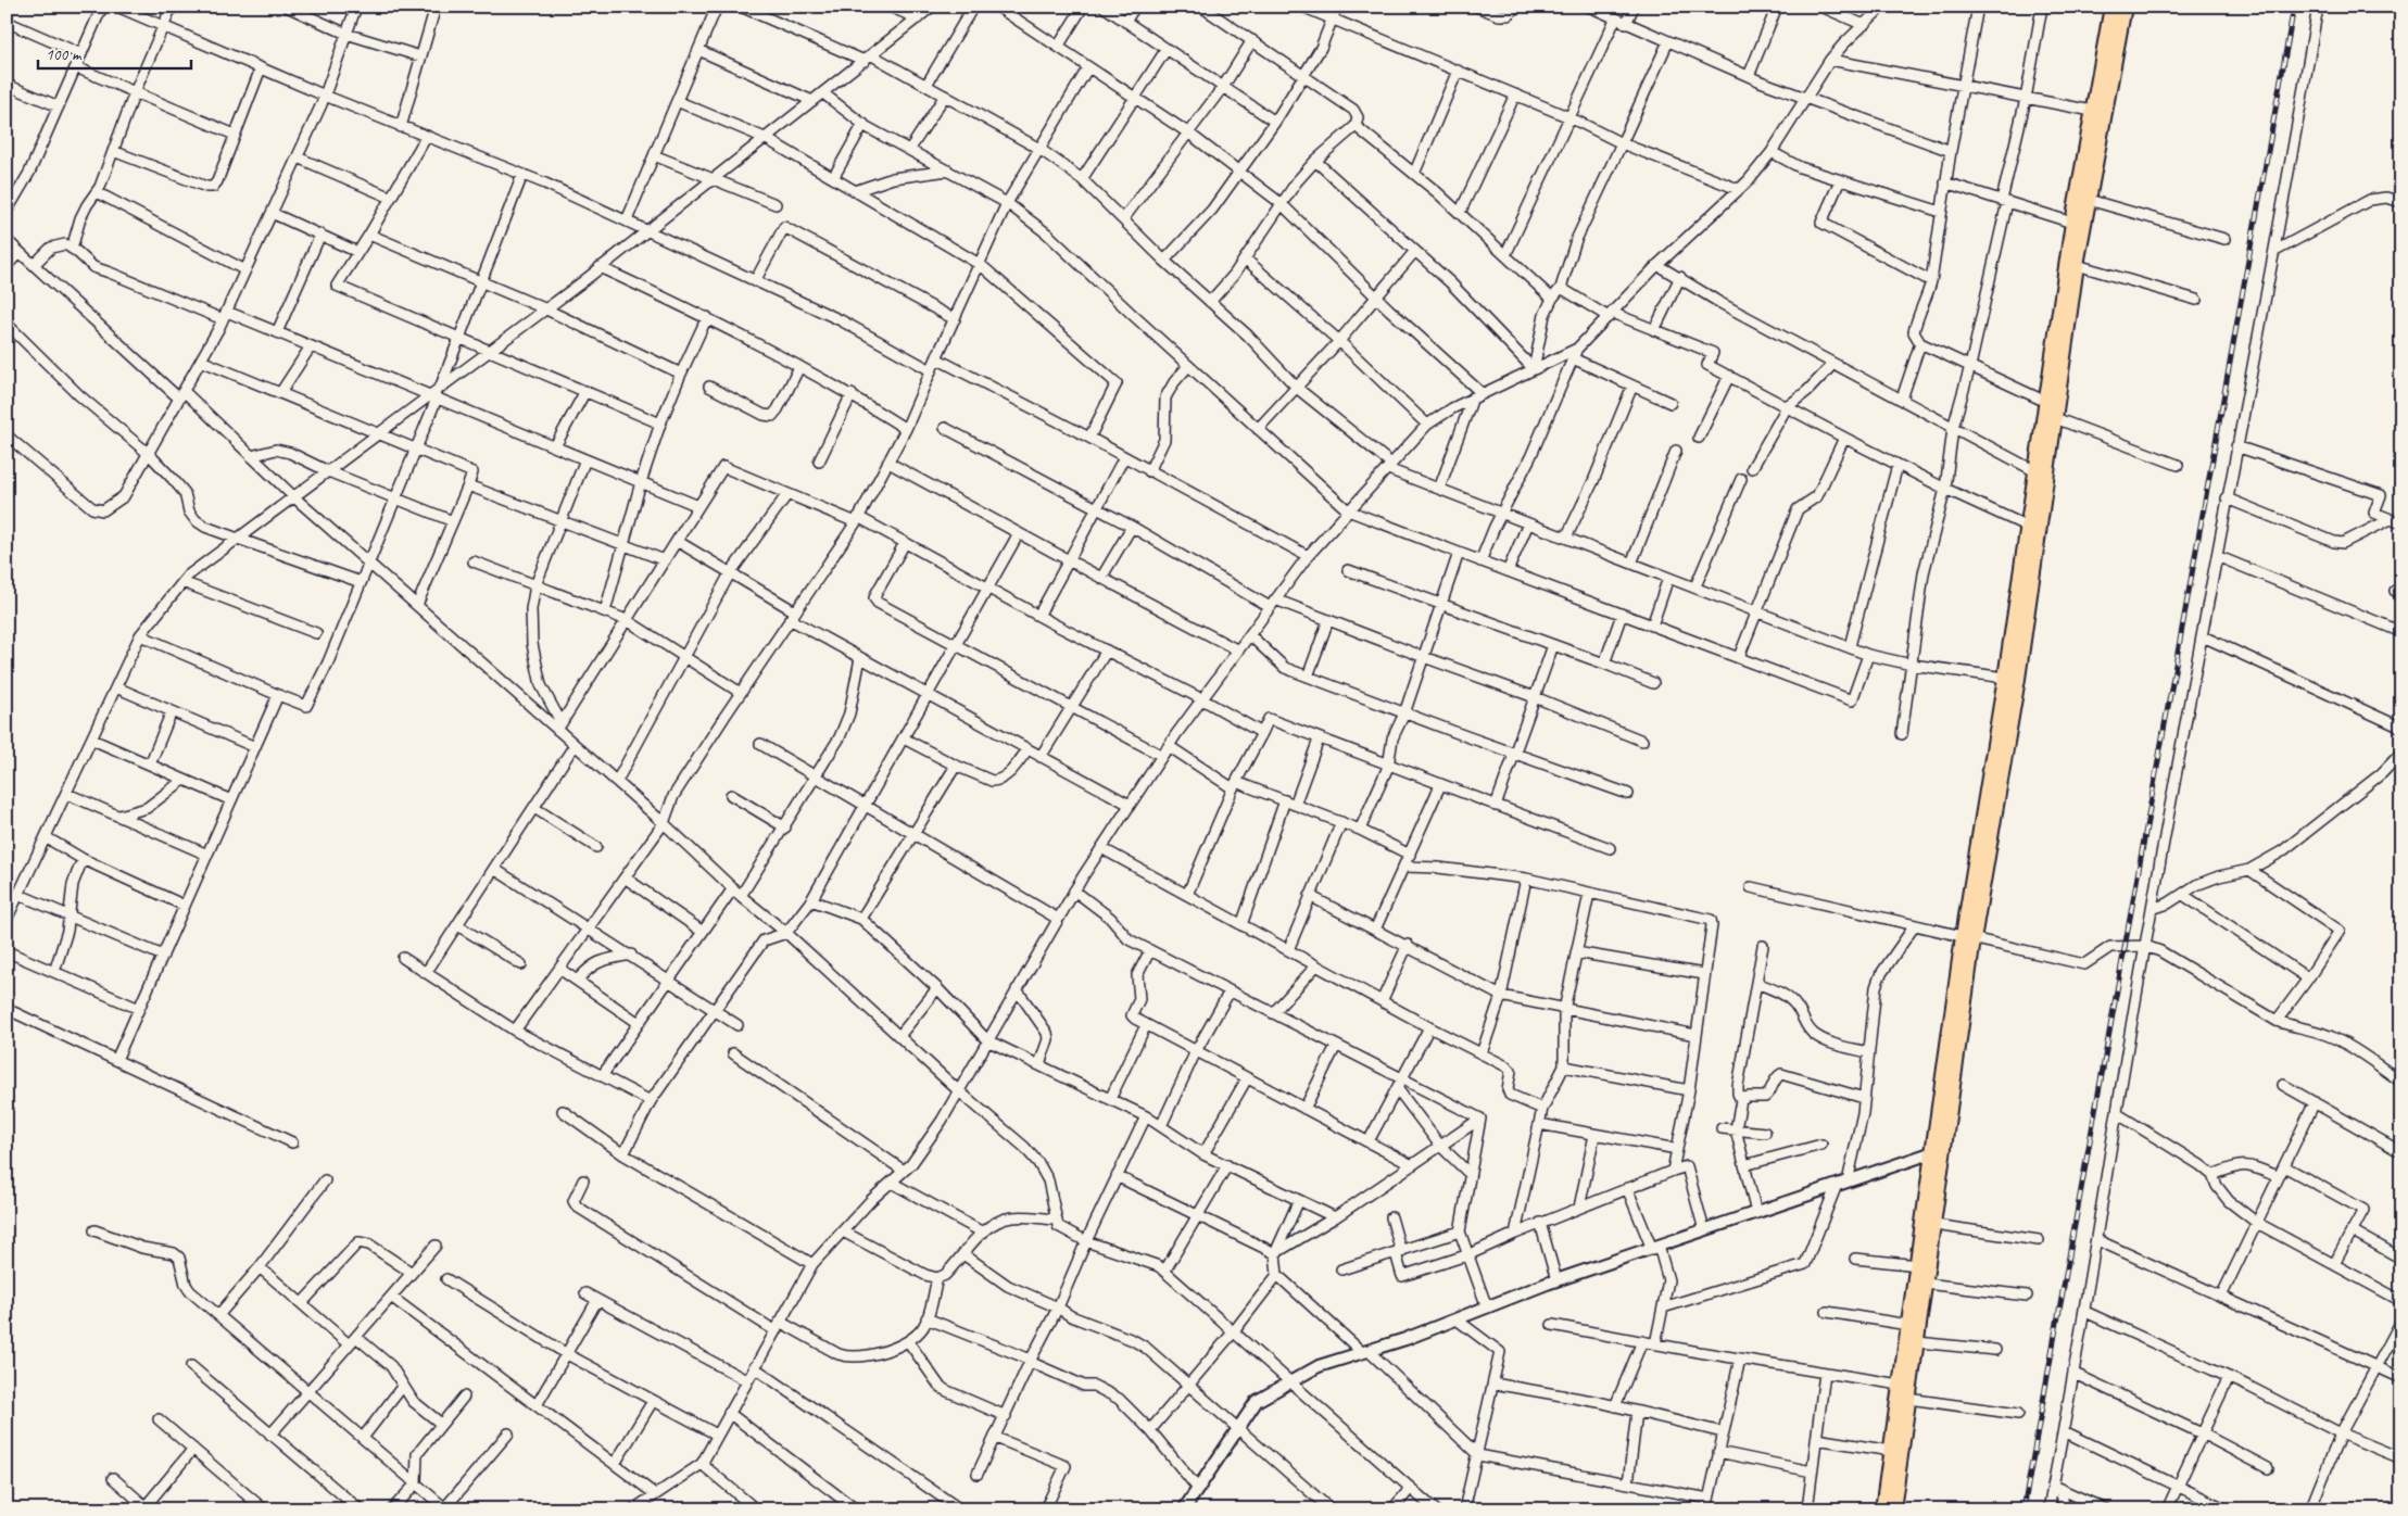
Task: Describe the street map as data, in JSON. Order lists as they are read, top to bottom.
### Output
{
  "scale_bar": "100 m"
}
